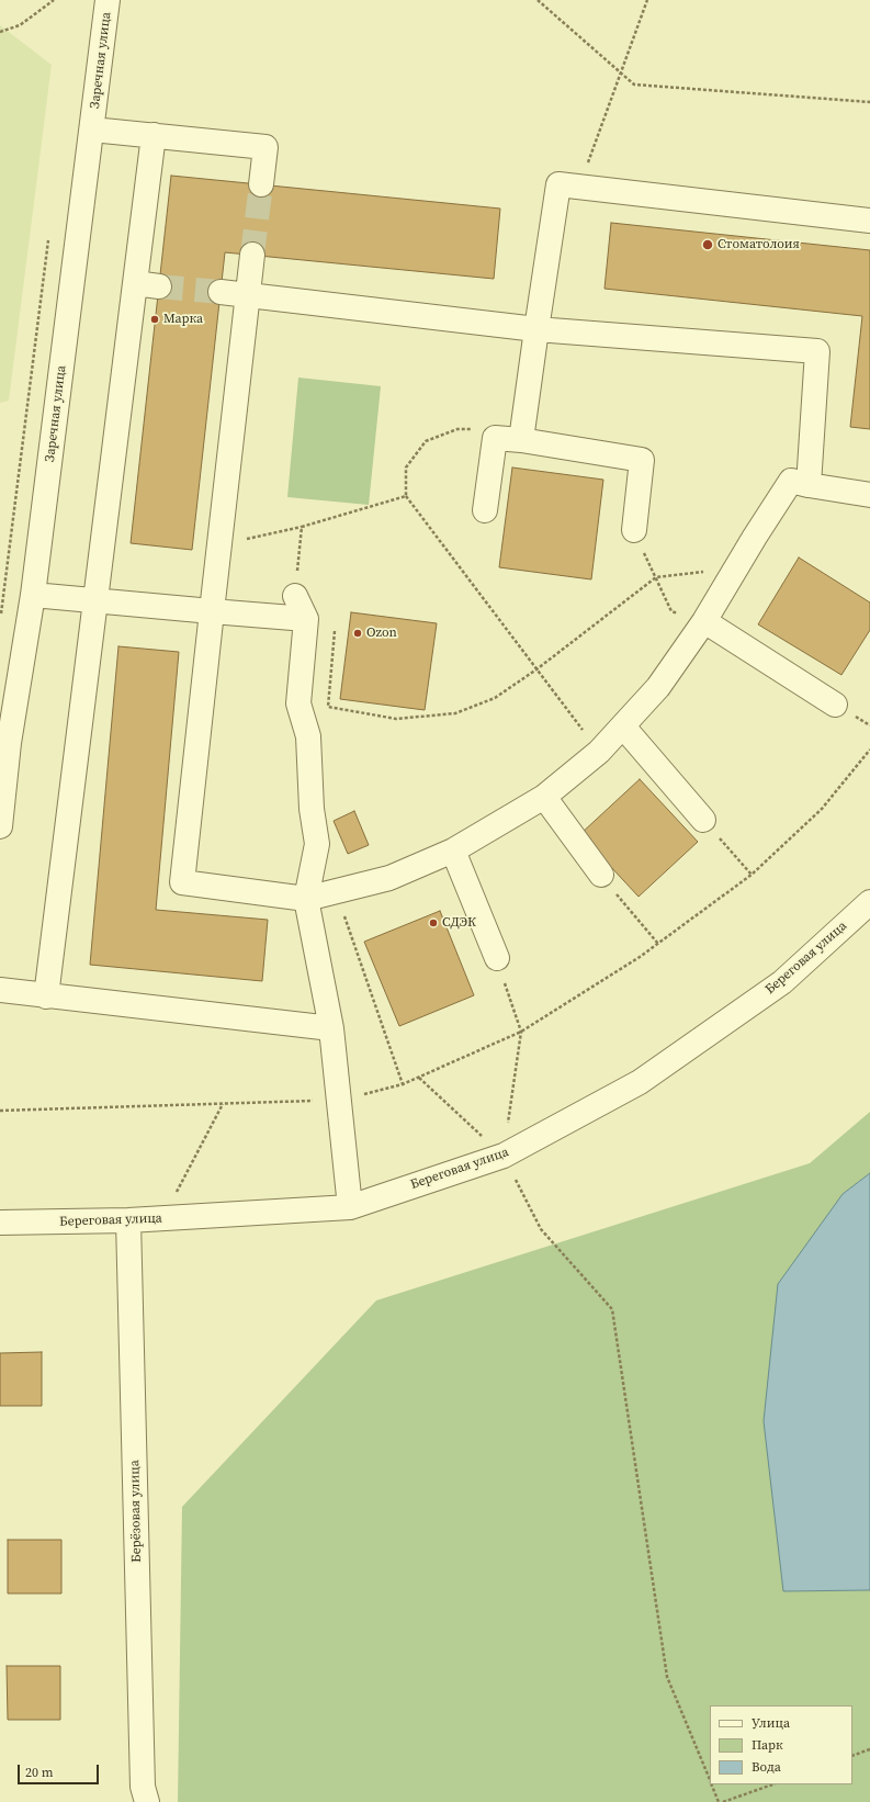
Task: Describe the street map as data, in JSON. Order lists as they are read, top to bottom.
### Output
{
  "streets": {
    "street": ["Заречная улица", "Береговая улица", "Берёзовая улица"]
  },
  "crossings": [
    ["Береговая улица", "Берёзовая улица"]
  ],
  "places": [
    "Стоматолоия",
    "Марка",
    "Ozon",
    "СДЭК"
  ],
  "legend": ["Улица", "Парк", "Вода"],
  "scale_bar": "20 m"
}
